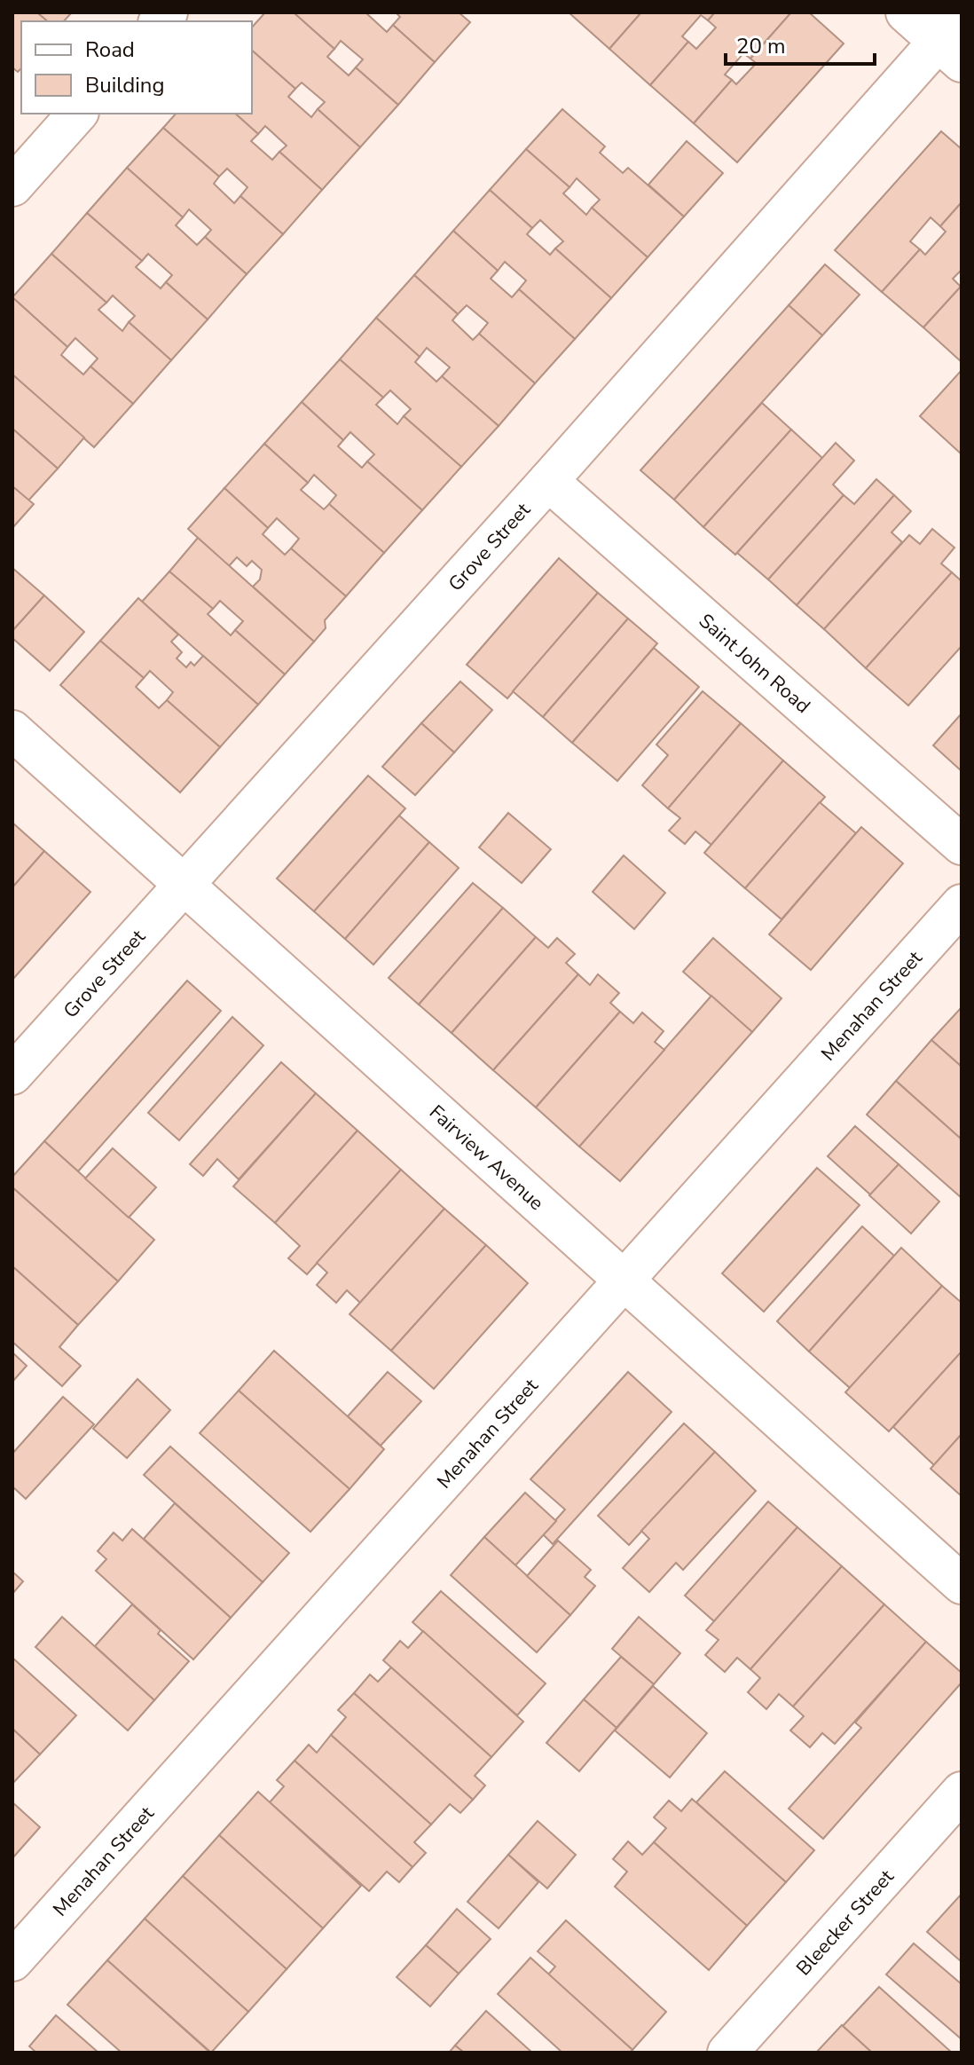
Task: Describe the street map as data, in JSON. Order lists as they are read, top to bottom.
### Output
{
  "streets": {
    "street": [
      "Grove Street",
      "Saint John Road",
      "Menahan Street",
      "Fairview Avenue",
      "Bleecker Street"
    ]
  },
  "crossings": [
    ["Grove Street", "Saint John Road"],
    ["Grove Street", "Fairview Avenue"],
    ["Menahan Street", "Fairview Avenue"]
  ],
  "legend": ["Road", "Building"],
  "scale_bar": "20 m"
}
